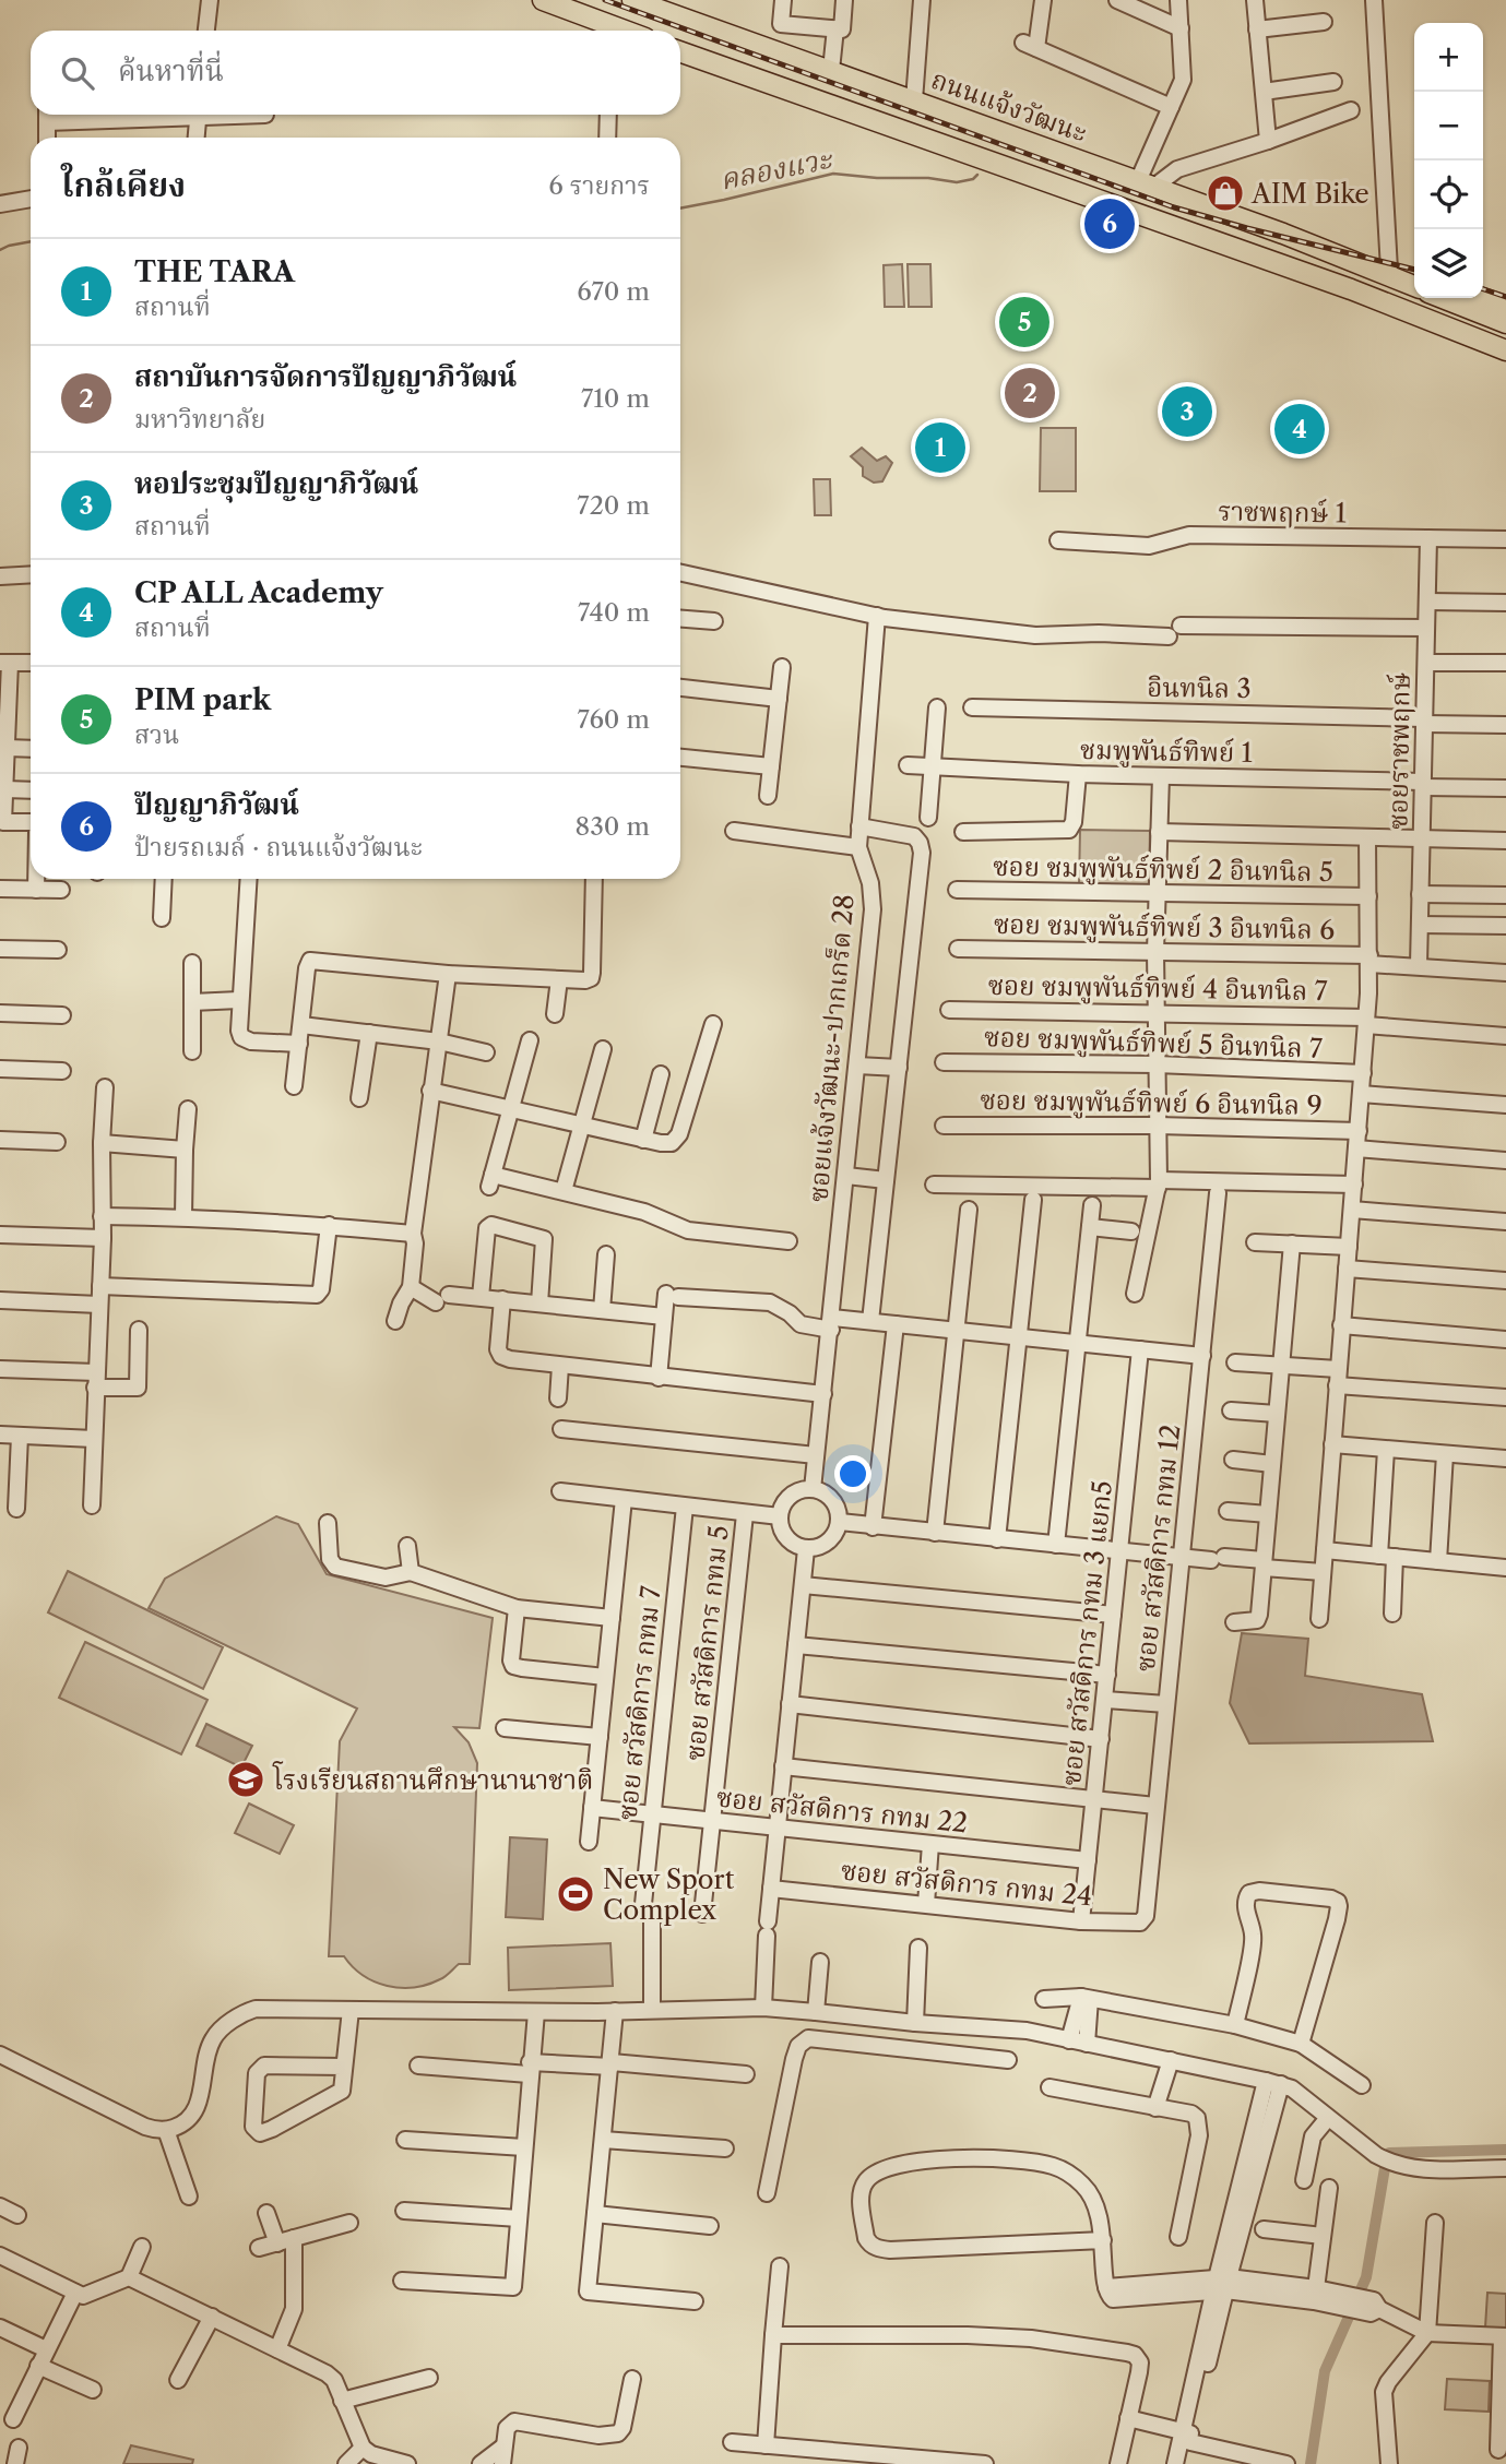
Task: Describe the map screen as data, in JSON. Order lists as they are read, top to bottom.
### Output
{
  "streets": {
    "main road": ["ถนนแจ้งวัฒนะ"],
    "street": [
      "ราชพฤกษ์ 1",
      "อินทนิล 3",
      "ชมพูพันธ์ทิพย์ 1",
      "ซอยราชพฤกษ์",
      "ซอย ชมพูพันธ์ทิพย์ 2 อินทนิล 5",
      "ซอย ชมพูพันธ์ทิพย์ 3 อินทนิล 6",
      "ซอย ชมพูพันธ์ทิพย์ 4 อินทนิล 7",
      "ซอย ชมพูพันธ์ทิพย์ 5 อินทนิล 7",
      "ซอยแจ้งวัฒนะ-ปากเกร็ด 28",
      "ซอย ชมพูพันธ์ทิพย์ 6 อินทนิล 9",
      "ซอย สวัสดิการ กทม 12",
      "ซอย สวัสดิการ กทม 3 แยก5",
      "ซอย สวัสดิการ กทม 5",
      "ซอย สวัสดิการ กทม 7",
      "ซอย สวัสดิการ กทม 22",
      "ซอย สวัสดิการ กทม 24"
    ]
  },
  "crossings": [
    ["ราชพฤกษ์ 1", "ซอยราชพฤกษ์"],
    ["อินทนิล 3", "ซอยราชพฤกษ์"],
    ["ชมพูพันธ์ทิพย์ 1", "ซอยราชพฤกษ์"],
    ["ซอยราชพฤกษ์", "ซอย ชมพูพันธ์ทิพย์ 3 อินทนิล 6"],
    ["ซอย สวัสดิการ กทม 12", "ซอย สวัสดิการ กทม 24"],
    ["ซอย สวัสดิการ กทม 3 แยก5", "ซอย สวัสดิการ กทม 22"],
    ["ซอย สวัสดิการ กทม 3 แยก5", "ซอย สวัสดิการ กทม 24"],
    ["ซอย สวัสดิการ กทม 5", "ซอย สวัสดิการ กทม 22"],
    ["ซอย สวัสดิการ กทม 7", "ซอย สวัสดิการ กทม 22"]
  ],
  "water": ["คลองแวะ"],
  "places": {
    "shop": ["AIM Bike"],
    "school or university": ["โรงเรียนสถานศึกษานานาชาติ"],
    "sports": ["New Sport Complex"]
  },
  "page": {
    "map_buttons": ["+", "−"],
    "search": "ค้นหาที่นี่",
    "heading": ["ใกล้เคียง", "6 รายการ"],
    "pins": [
      "6",
      "5",
      "2",
      "3",
      "4",
      "1"
    ],
    "list": [
      {
        "mark": "1",
        "name": "THE TARA",
        "note": "สถานที่",
        "value": "670 m"
      },
      {
        "mark": "2",
        "name": "สถาบันการจัดการปัญญาภิวัฒน์",
        "note": "มหาวิทยาลัย",
        "value": "710 m"
      },
      {
        "mark": "3",
        "name": "หอประชุมปัญญาภิวัฒน์",
        "note": "สถานที่",
        "value": "720 m"
      },
      {
        "mark": "4",
        "name": "CP ALL Academy",
        "note": "สถานที่",
        "value": "740 m"
      },
      {
        "mark": "5",
        "name": "PIM park",
        "note": "สวน",
        "value": "760 m"
      },
      {
        "mark": "6",
        "name": "ปัญญาภิวัฒน์",
        "note": "ป้ายรถเมล์ · ถนนแจ้งวัฒนะ",
        "value": "830 m"
      }
    ]
  }
}
